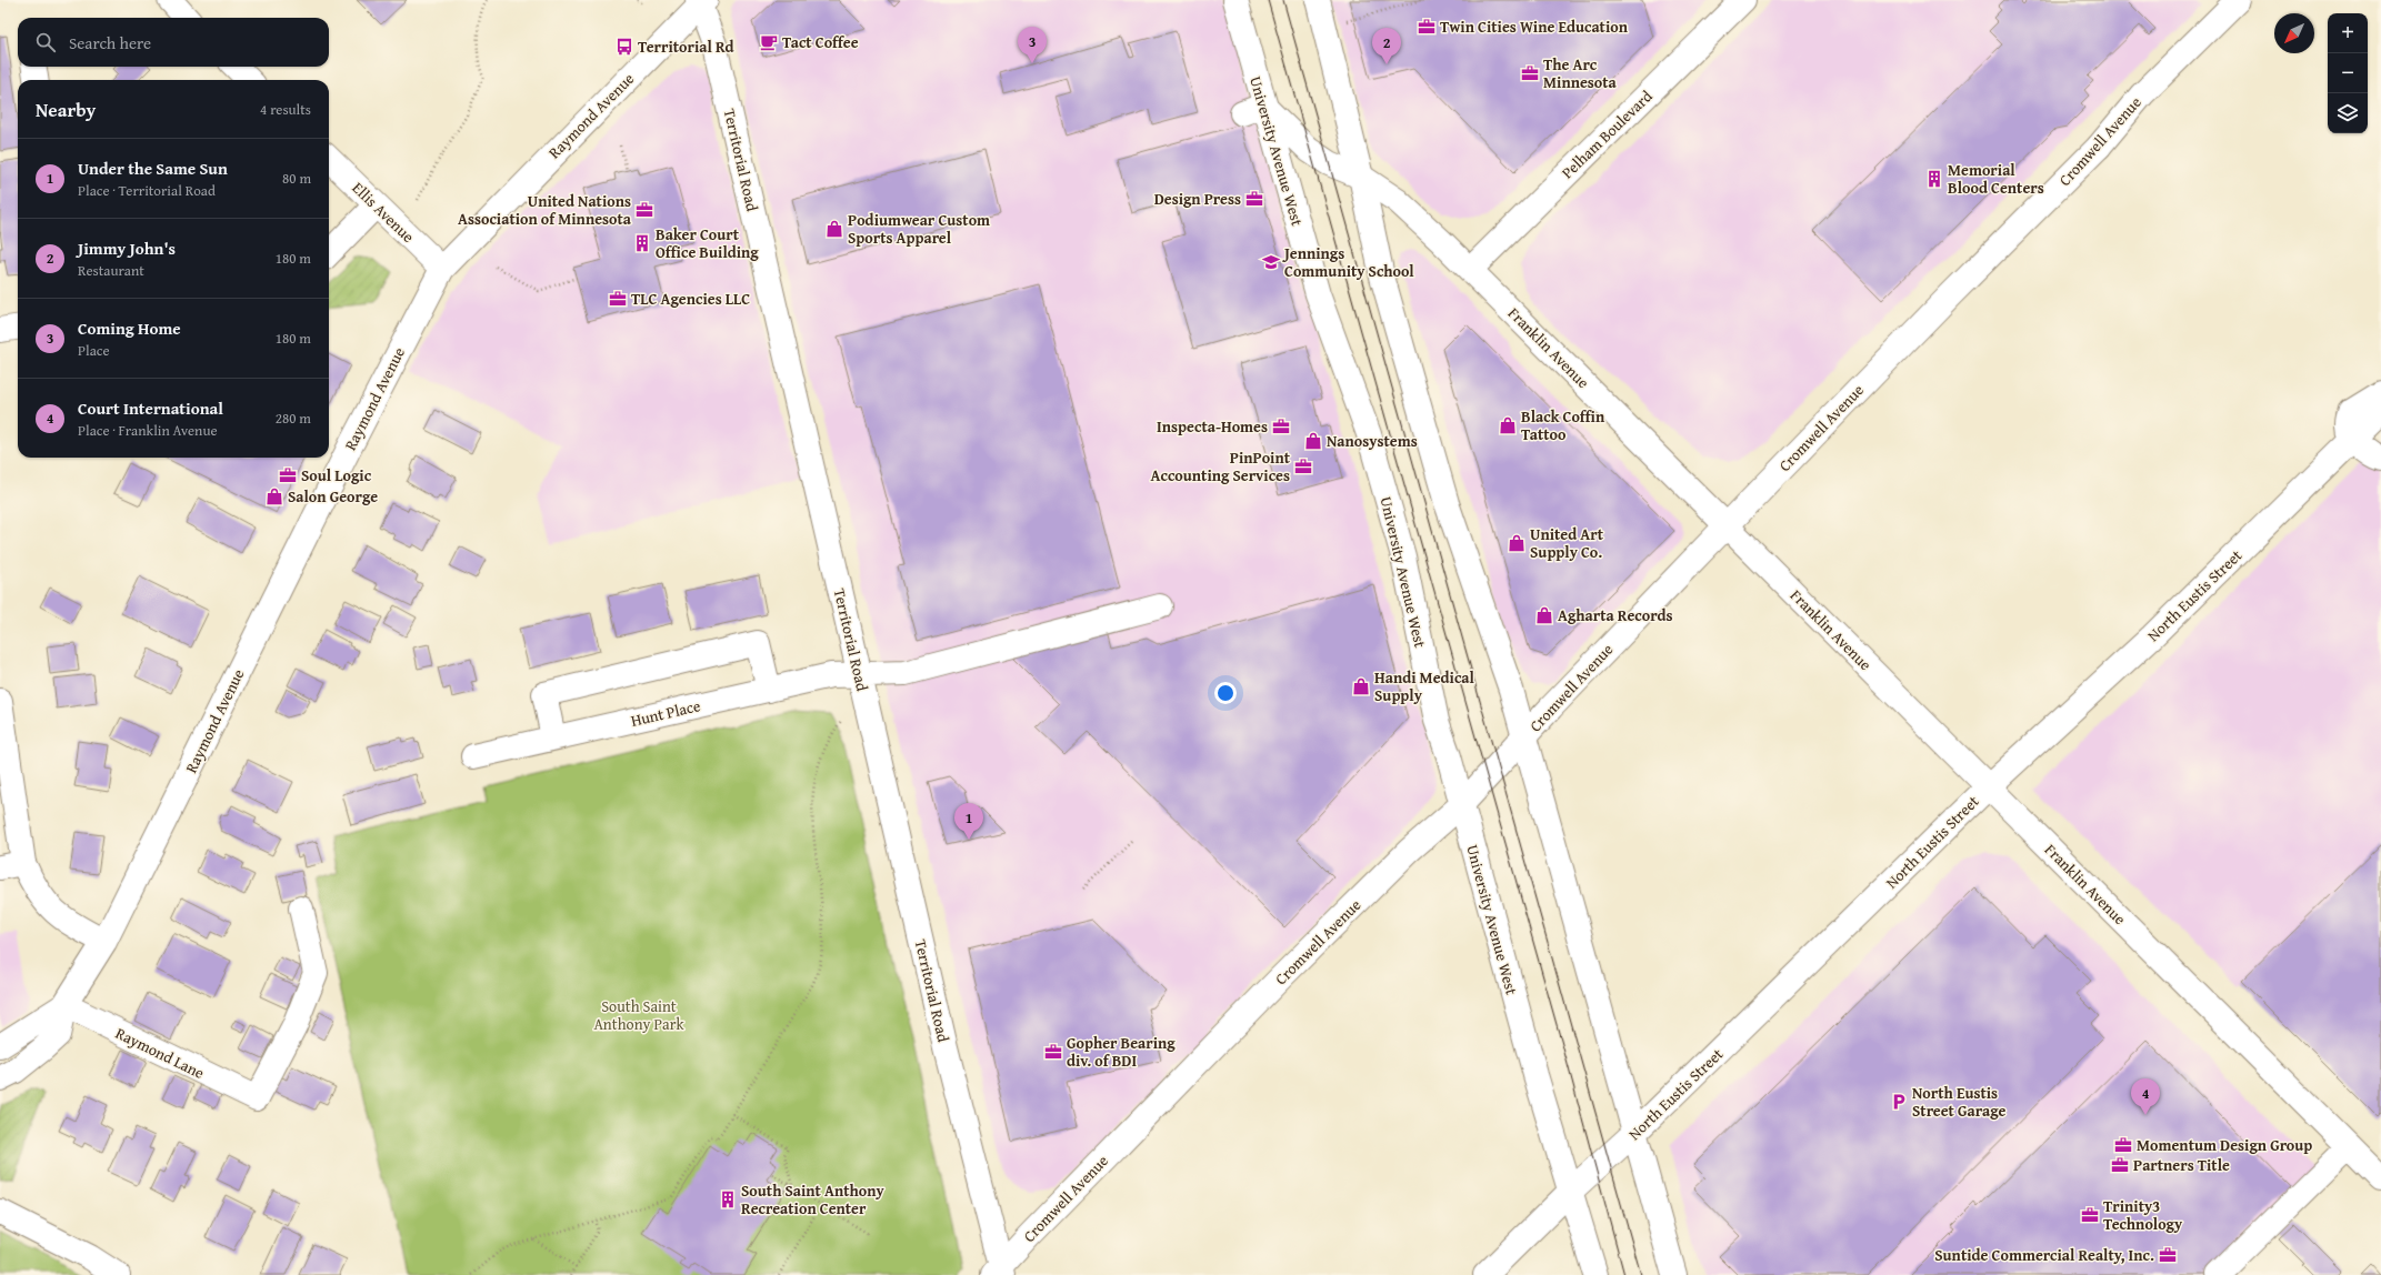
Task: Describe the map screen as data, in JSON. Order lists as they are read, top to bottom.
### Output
{
  "streets": {
    "street": [
      "Raymond Avenue",
      "Pelham Boulevard",
      "Cromwell Avenue",
      "University Avenue West",
      "Territorial Road",
      "Ellis Avenue",
      "Franklin Avenue",
      "North Eustis Street",
      "Hunt Place",
      "Raymond Lane"
    ]
  },
  "crossings": [
    ["Raymond Avenue", "Territorial Road"],
    ["Raymond Avenue", "Ellis Avenue"],
    ["Raymond Avenue", "Raymond Lane"],
    ["Pelham Boulevard", "Franklin Avenue"],
    ["Cromwell Avenue", "University Avenue West"],
    ["Cromwell Avenue", "Territorial Road"],
    ["Cromwell Avenue", "Franklin Avenue"],
    ["University Avenue West", "Franklin Avenue"],
    ["University Avenue West", "North Eustis Street"],
    ["Territorial Road", "Hunt Place"],
    ["Franklin Avenue", "North Eustis Street"]
  ],
  "parks": ["South Saint Anthony Park"],
  "places": {
    "office": [
      "Twin Cities Wine Education",
      "The Arc Minnesota",
      "Design Press",
      "United Nations Association of Minnesota",
      "TLC Agencies LLC",
      "Inspecta-Homes",
      "PinPoint Accounting Services",
      "Soul Logic",
      "Gopher Bearing div. of BDI",
      "Momentum Design Group",
      "Partners Title",
      "Trinity3 Technology",
      "Suntide Commercial Realty, Inc."
    ],
    "cafe": ["Tact Coffee"],
    "bus stop": ["Territorial Rd"],
    "building": ["Memorial Blood Centers", "Baker Court Office Building", "South Saint Anthony Recreation Center"],
    "shop": [
      "Podiumwear Custom Sports Apparel",
      "Black Coffin Tattoo",
      "Nanosystems",
      "Salon George",
      "United Art Supply Co.",
      "Agharta Records",
      "Handi Medical Supply"
    ],
    "school or university": ["Jennings Community School"],
    "parking": ["North Eustis Street Garage"]
  },
  "north": "bottom left",
  "page": {
    "map_buttons": ["+", "−"],
    "search": "Search here",
    "pins": [
      "3",
      "2",
      "1",
      "4"
    ],
    "heading": ["Nearby", "4 results"],
    "list": [
      {
        "mark": "1",
        "name": "Under the Same Sun",
        "note": "Place · Territorial Road",
        "value": "80 m"
      },
      {
        "mark": "2",
        "name": "Jimmy John's",
        "note": "Restaurant",
        "value": "180 m"
      },
      {
        "mark": "3",
        "name": "Coming Home",
        "note": "Place",
        "value": "180 m"
      },
      {
        "mark": "4",
        "name": "Court International",
        "note": "Place · Franklin Avenue",
        "value": "280 m"
      }
    ]
  }
}
